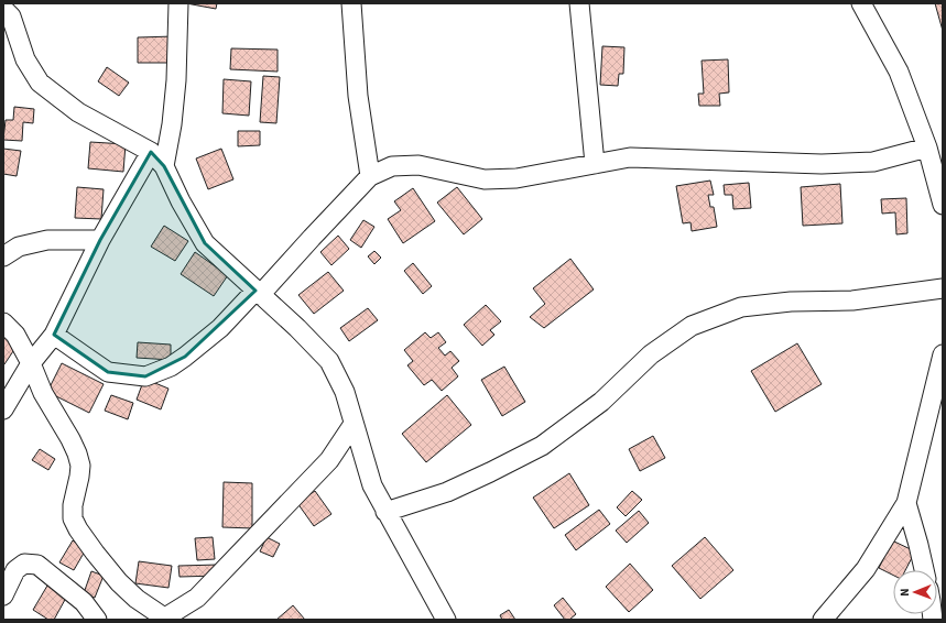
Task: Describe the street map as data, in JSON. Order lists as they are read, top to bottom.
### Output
{
  "north": "left"
}
